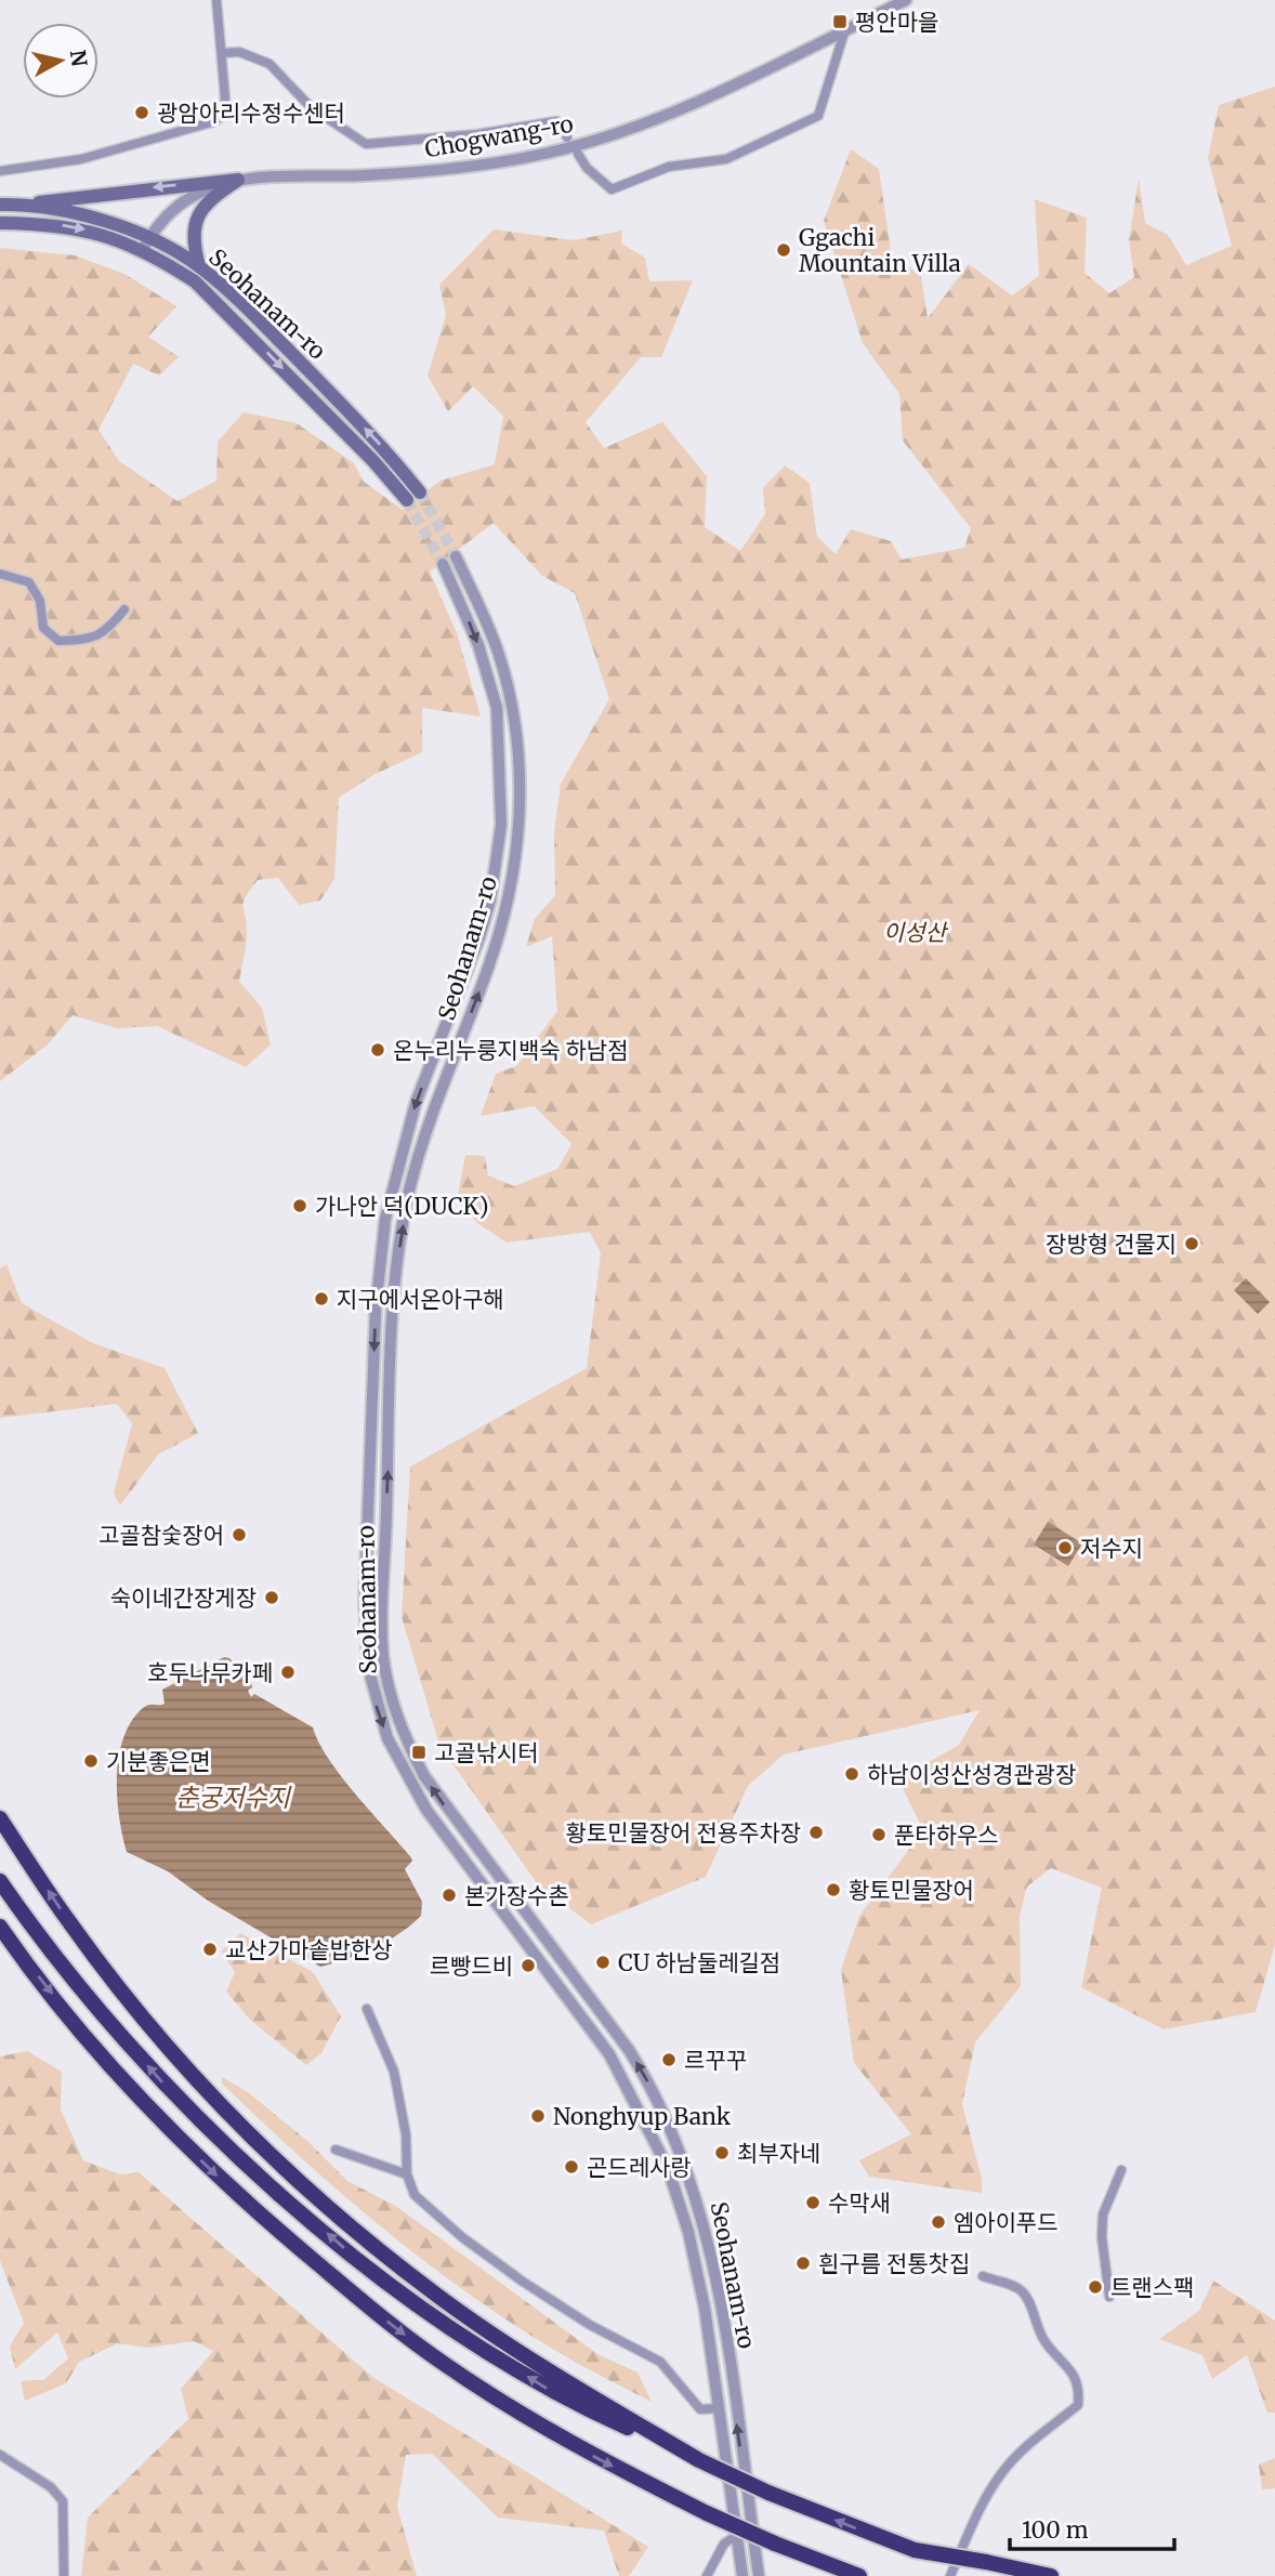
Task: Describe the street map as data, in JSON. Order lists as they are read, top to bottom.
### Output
{
  "streets": {
    "main road": ["Seohanam-ro"],
    "street": ["Chogwang-ro"]
  },
  "crossings": [
    ["Chogwang-ro", "Seohanam-ro"]
  ],
  "water": ["춘궁저수지"],
  "parks": ["이성산"],
  "places": {
    "transit": ["평안마을", "고골낚시터"],
    "other": [
      "광암아리수정수센터",
      "Ggachi Mountain Villa",
      "온누리누룽지백숙 하남점",
      "가나안 덕(DUCK)",
      "장방형 건물지",
      "지구에서온아구해",
      "고골참숯장어",
      "저수지",
      "숙이네간장게장",
      "호두나무카페",
      "기분좋은면",
      "하남이성산성경관광장",
      "황토민물장어 전용주차장",
      "푼타하우스",
      "황토민물장어",
      "본가장수촌",
      "교산가마솥밥한상",
      "CU 하남둘레길점",
      "르빵드비",
      "르꾸꾸",
      "Nonghyup Bank",
      "최부자네",
      "곤드레사랑",
      "수막새",
      "엠아이푸드",
      "흰구름 전통찻집",
      "트랜스팩"
    ]
  },
  "scale_bar": "100 m",
  "north": "right"
}
